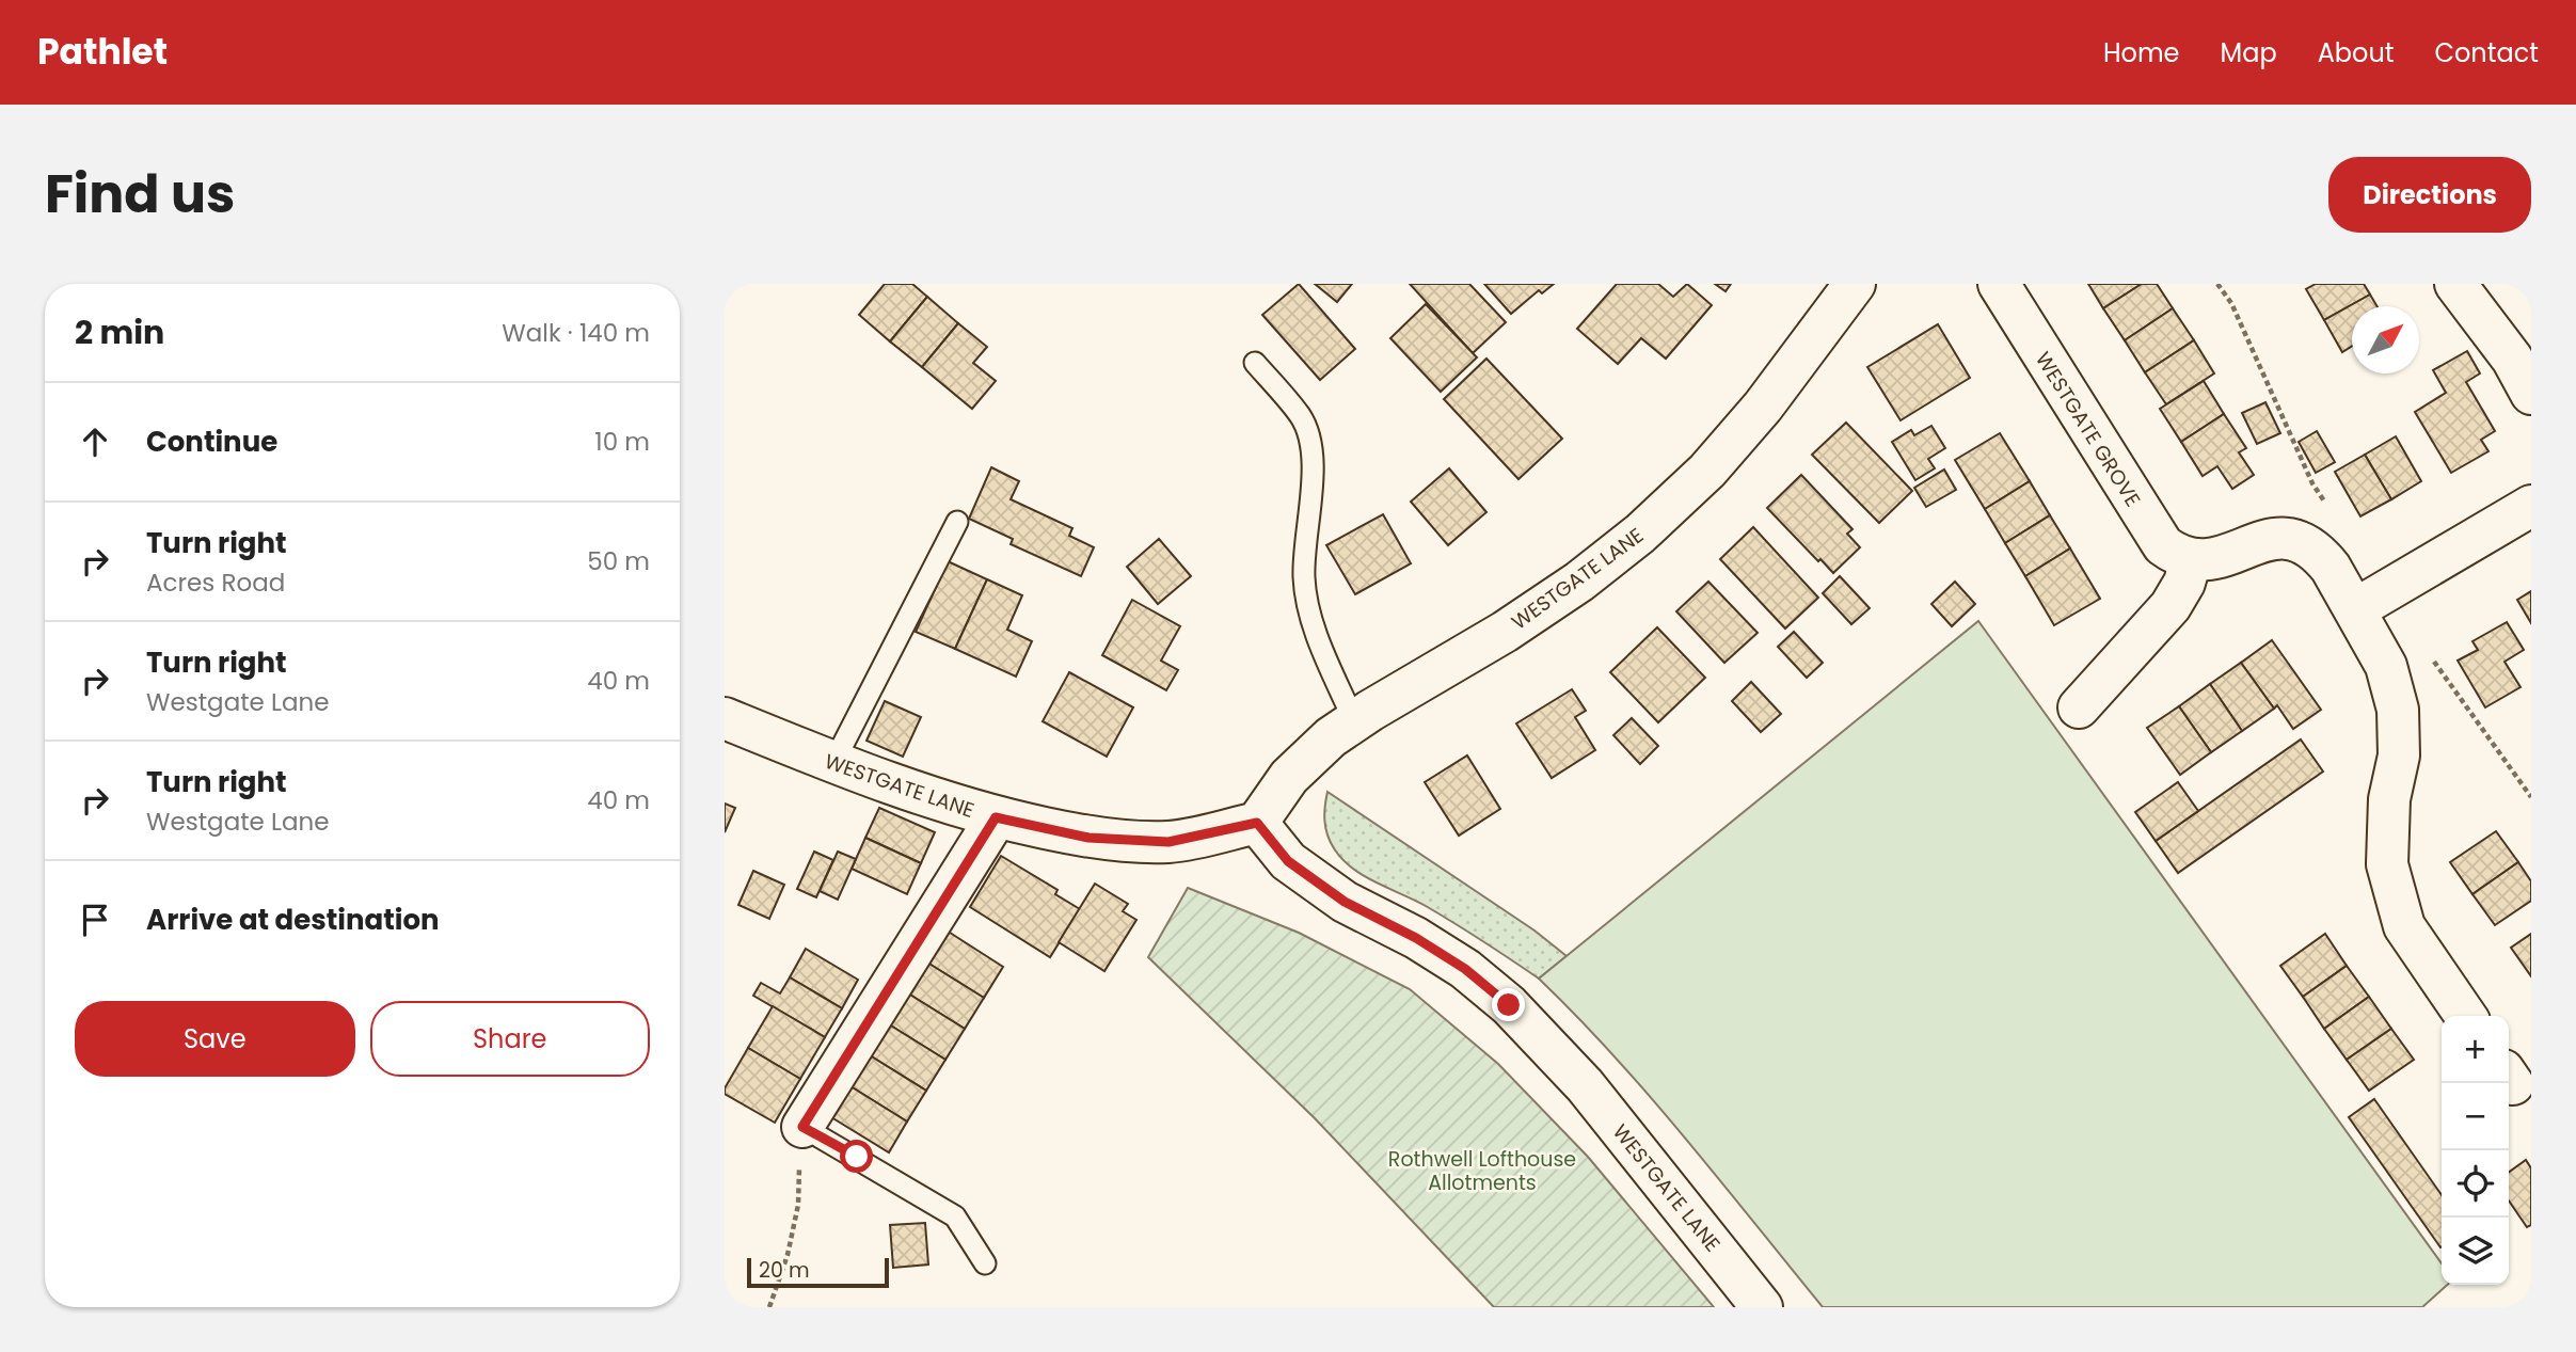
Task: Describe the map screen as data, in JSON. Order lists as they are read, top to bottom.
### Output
{
  "streets": {
    "street": ["WESTGATE GROVE", "WESTGATE LANE"]
  },
  "parks": ["Rothwell Lofthouse Allotments"],
  "scale_bar": "20 m",
  "north": "top right",
  "page": {
    "header": "Pathlet",
    "nav": [
      "Home",
      "Map",
      "About",
      "Contact"
    ],
    "title": "Find us",
    "buttons": [
      "Directions",
      ["Save", "Share"]
    ],
    "heading": ["2 min", "Walk · 140 m"],
    "list": [
      ["Continue", "10 m"],
      ["Turn right", "Acres Road", "50 m"],
      ["Turn right", "Westgate Lane", "40 m"],
      ["Turn right", "Westgate Lane", "40 m"],
      "Arrive at destination"
    ],
    "map_buttons": ["+", "−"],
    "scale": "20 m"
  }
}
